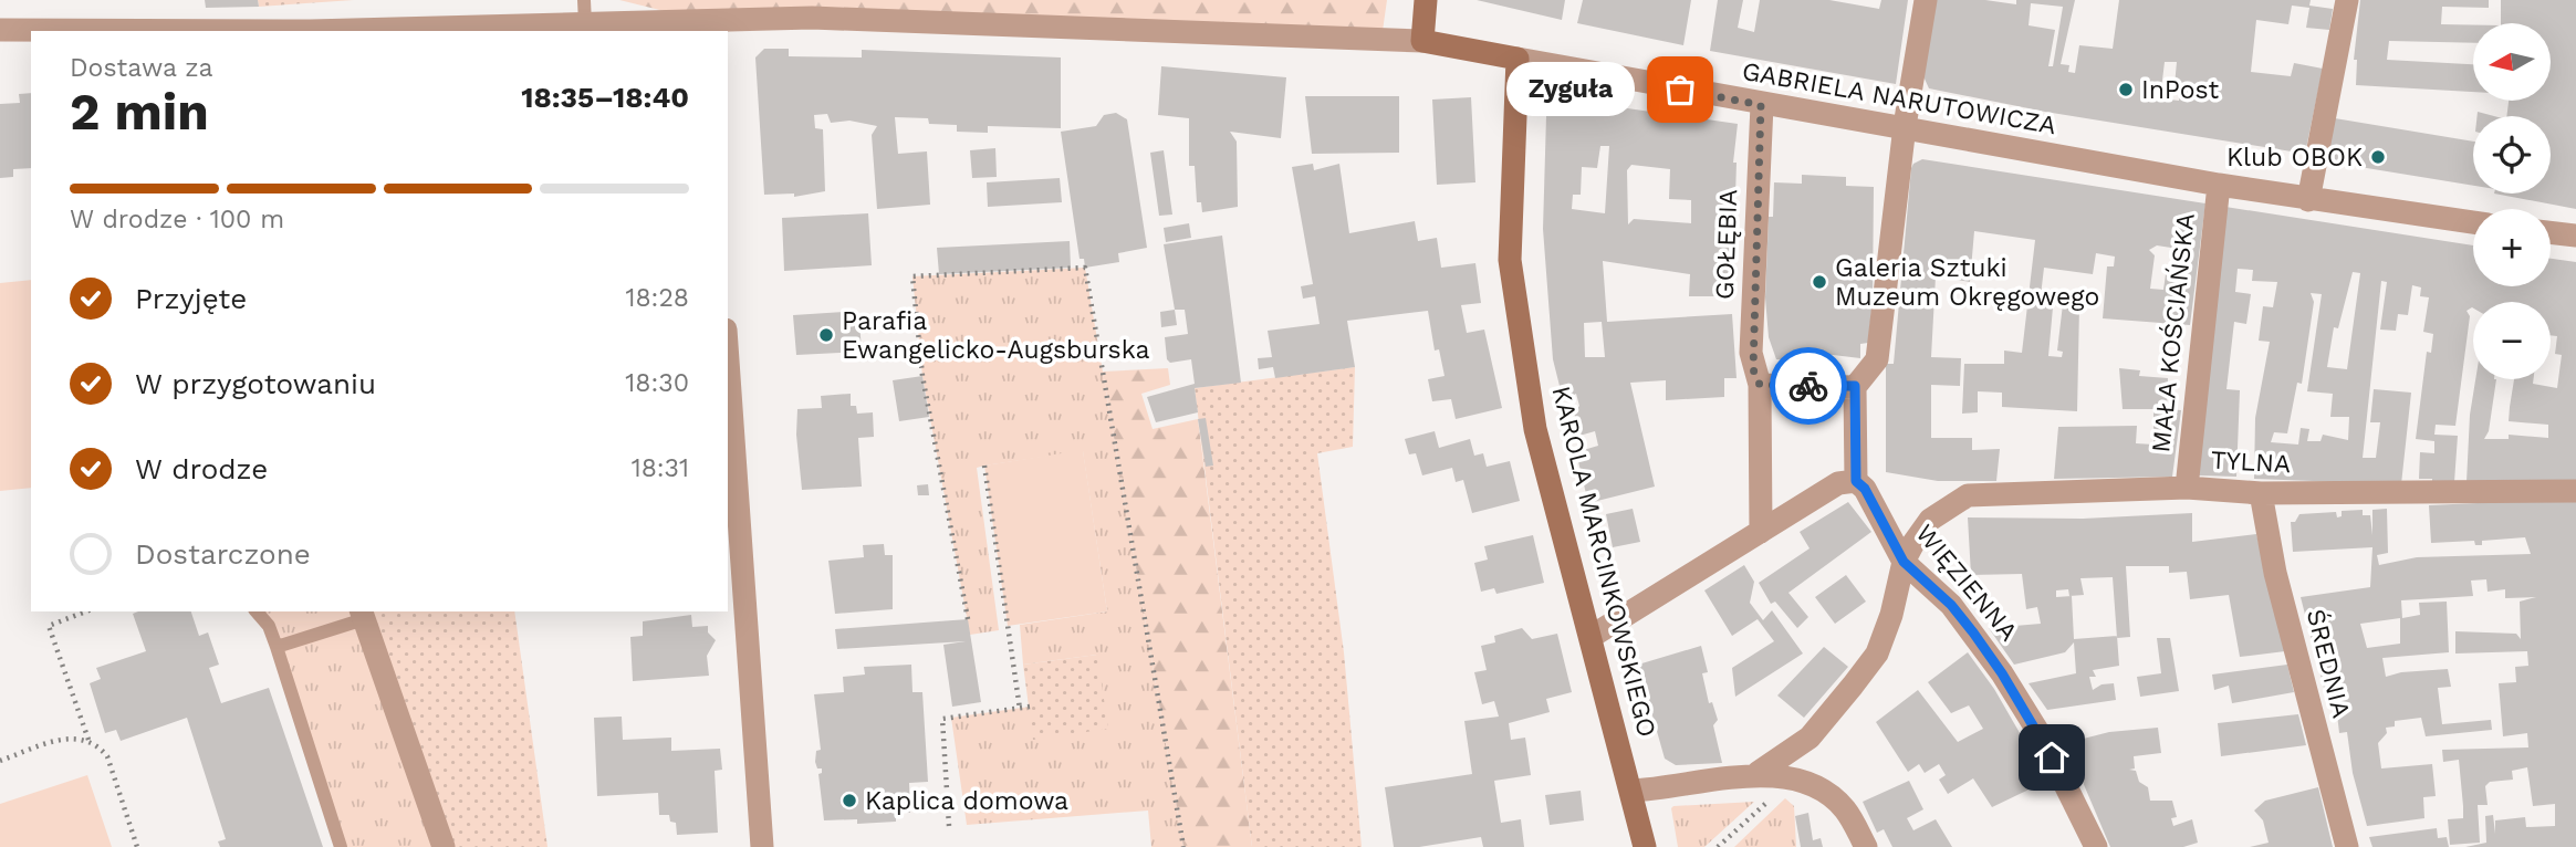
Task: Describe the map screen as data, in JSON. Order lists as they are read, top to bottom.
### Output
{
  "streets": {
    "street": [
      "GABRIELA NARUTOWICZA",
      "GOŁĘBIA",
      "MAŁA KOŚCIAŃSKA",
      "TYLNA",
      "KAROLA MARCINKOWSKIEGO",
      "WIĘZIENNA",
      "ŚREDNIA"
    ]
  },
  "crossings": [
    ["GABRIELA NARUTOWICZA", "GOŁĘBIA"],
    ["GABRIELA NARUTOWICZA", "MAŁA KOŚCIAŃSKA"],
    ["GABRIELA NARUTOWICZA", "KAROLA MARCINKOWSKIEGO"],
    ["MAŁA KOŚCIAŃSKA", "TYLNA"],
    ["TYLNA", "WIĘZIENNA"],
    ["TYLNA", "ŚREDNIA"]
  ],
  "places": [
    "Zyguła",
    "InPost",
    "Klub OBOK",
    "Galeria Sztuki Muzeum Okręgowego",
    "Parafia Ewangelicko-Augsburska",
    "Kaplica domowa"
  ],
  "north": "left",
  "page": {
    "map_buttons": ["+", "−"],
    "heading": ["2 min", "Dostawa za", "18:35–18:40"],
    "bubble": "Zyguła",
    "bar": "W drodze · 100 m",
    "list": [
      ["Przyjęte", "18:28"],
      ["W przygotowaniu", "18:30"],
      ["W drodze", "18:31"],
      "Dostarczone"
    ]
  }
}
